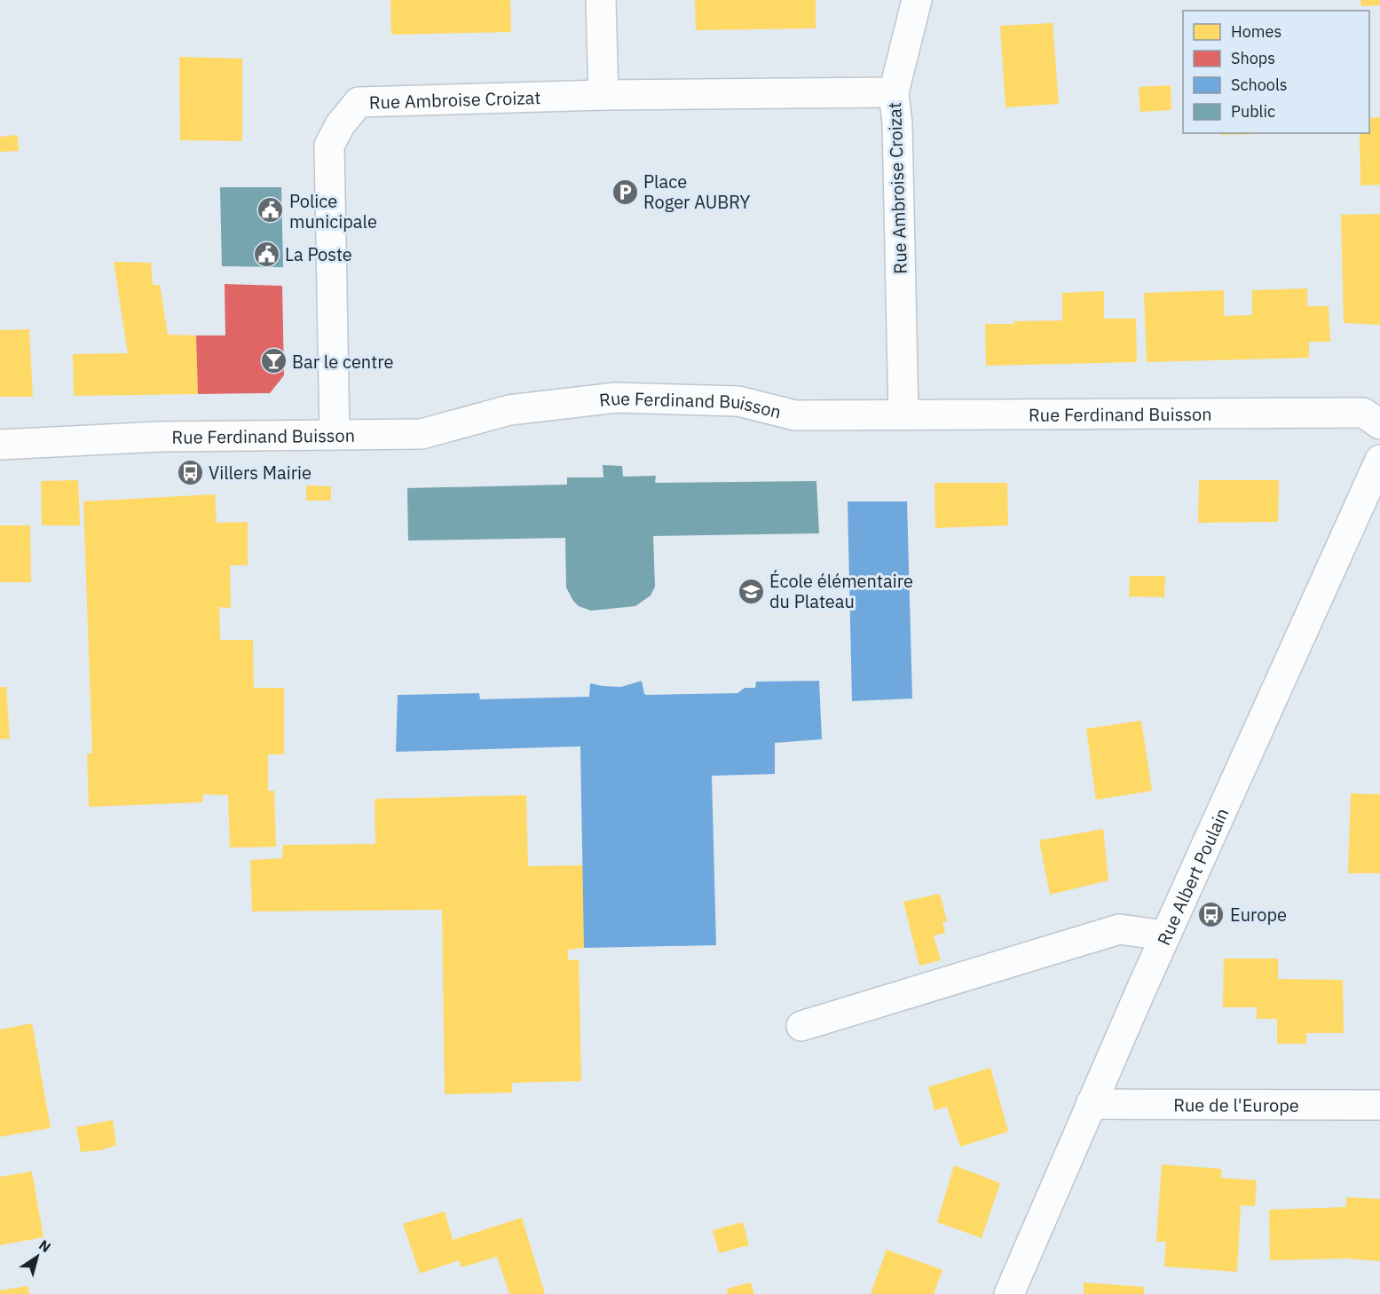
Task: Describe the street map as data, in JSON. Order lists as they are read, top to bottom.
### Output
{
  "streets": {
    "street": [
      "Rue Ambroise Croizat",
      "Rue Ferdinand Buisson",
      "Rue Albert Poulain",
      "Rue de l'Europe"
    ]
  },
  "crossings": [
    ["Rue Ambroise Croizat", "Rue Ferdinand Buisson"],
    ["Rue Albert Poulain", "Rue de l'Europe"]
  ],
  "places": {
    "parking": ["Place Roger AUBRY"],
    "public building": ["Police municipale", "La Poste"],
    "bar": ["Bar le centre"],
    "bus stop": ["Villers Mairie", "Europe"],
    "school or university": ["École élémentaire du Plateau"]
  },
  "legend": [
    "Homes",
    "Shops",
    "Schools",
    "Public"
  ],
  "north": "top right"
}
